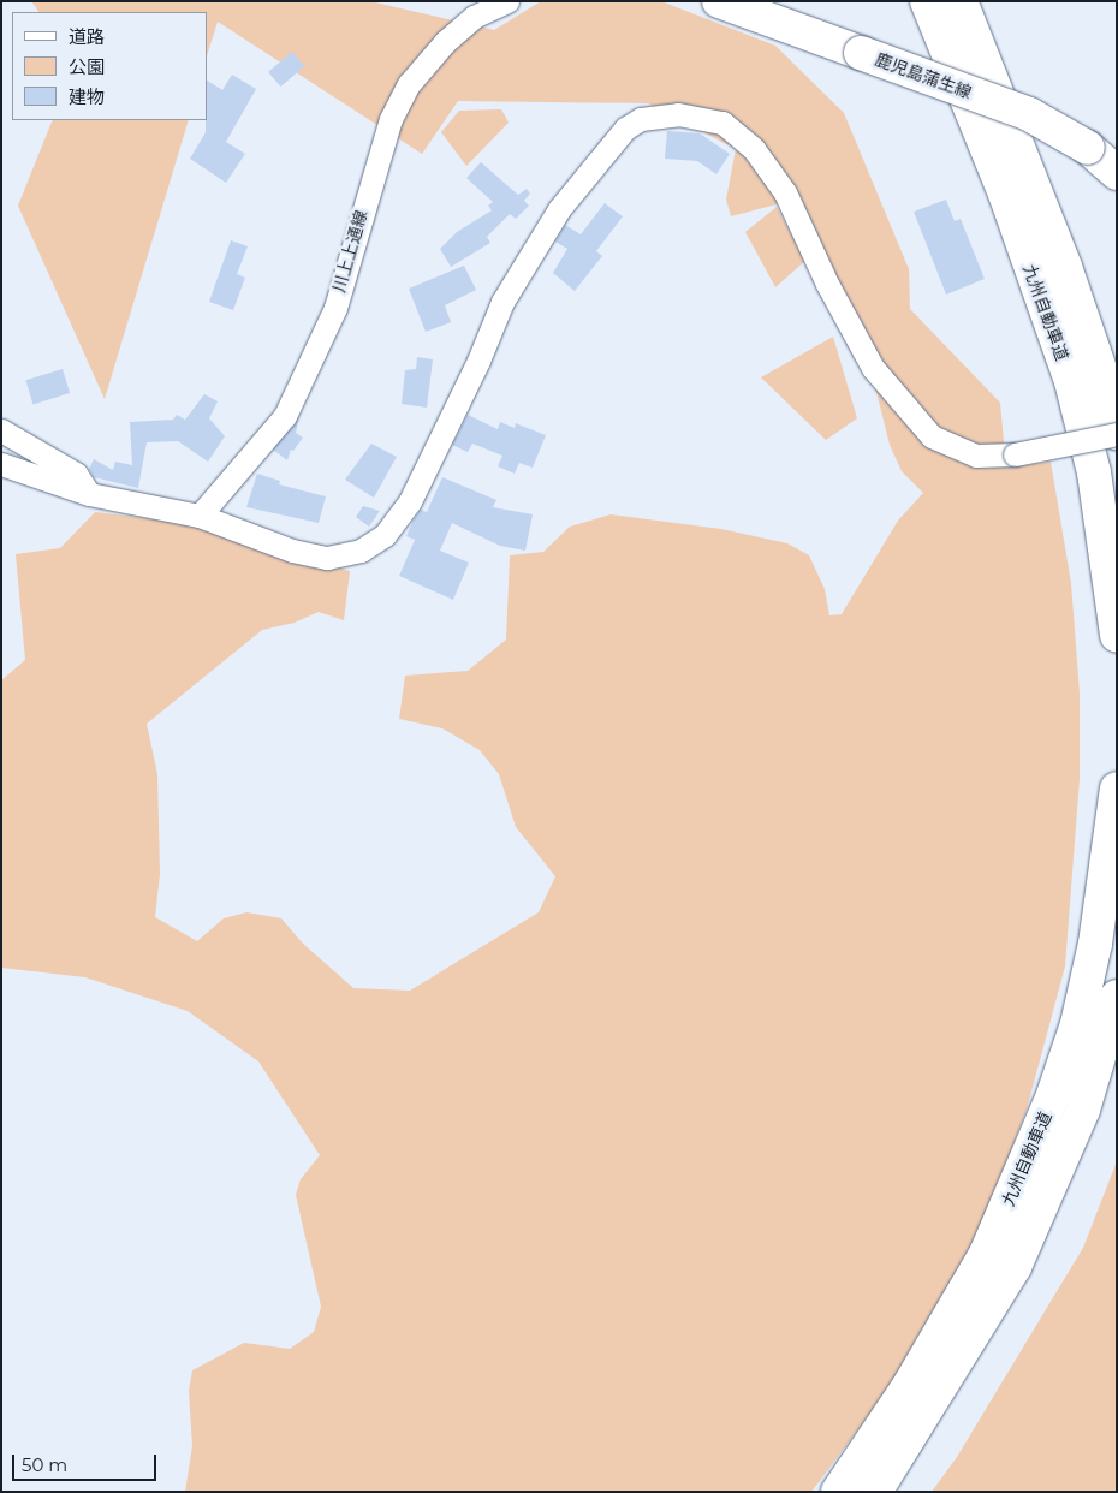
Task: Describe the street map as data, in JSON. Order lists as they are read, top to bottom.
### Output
{
  "streets": {
    "main road": ["鹿児島蒲生線", "九州自動車道"],
    "street": ["川上上通線"]
  },
  "legend": ["道路", "公園", "建物"],
  "scale_bar": "50 m"
}
